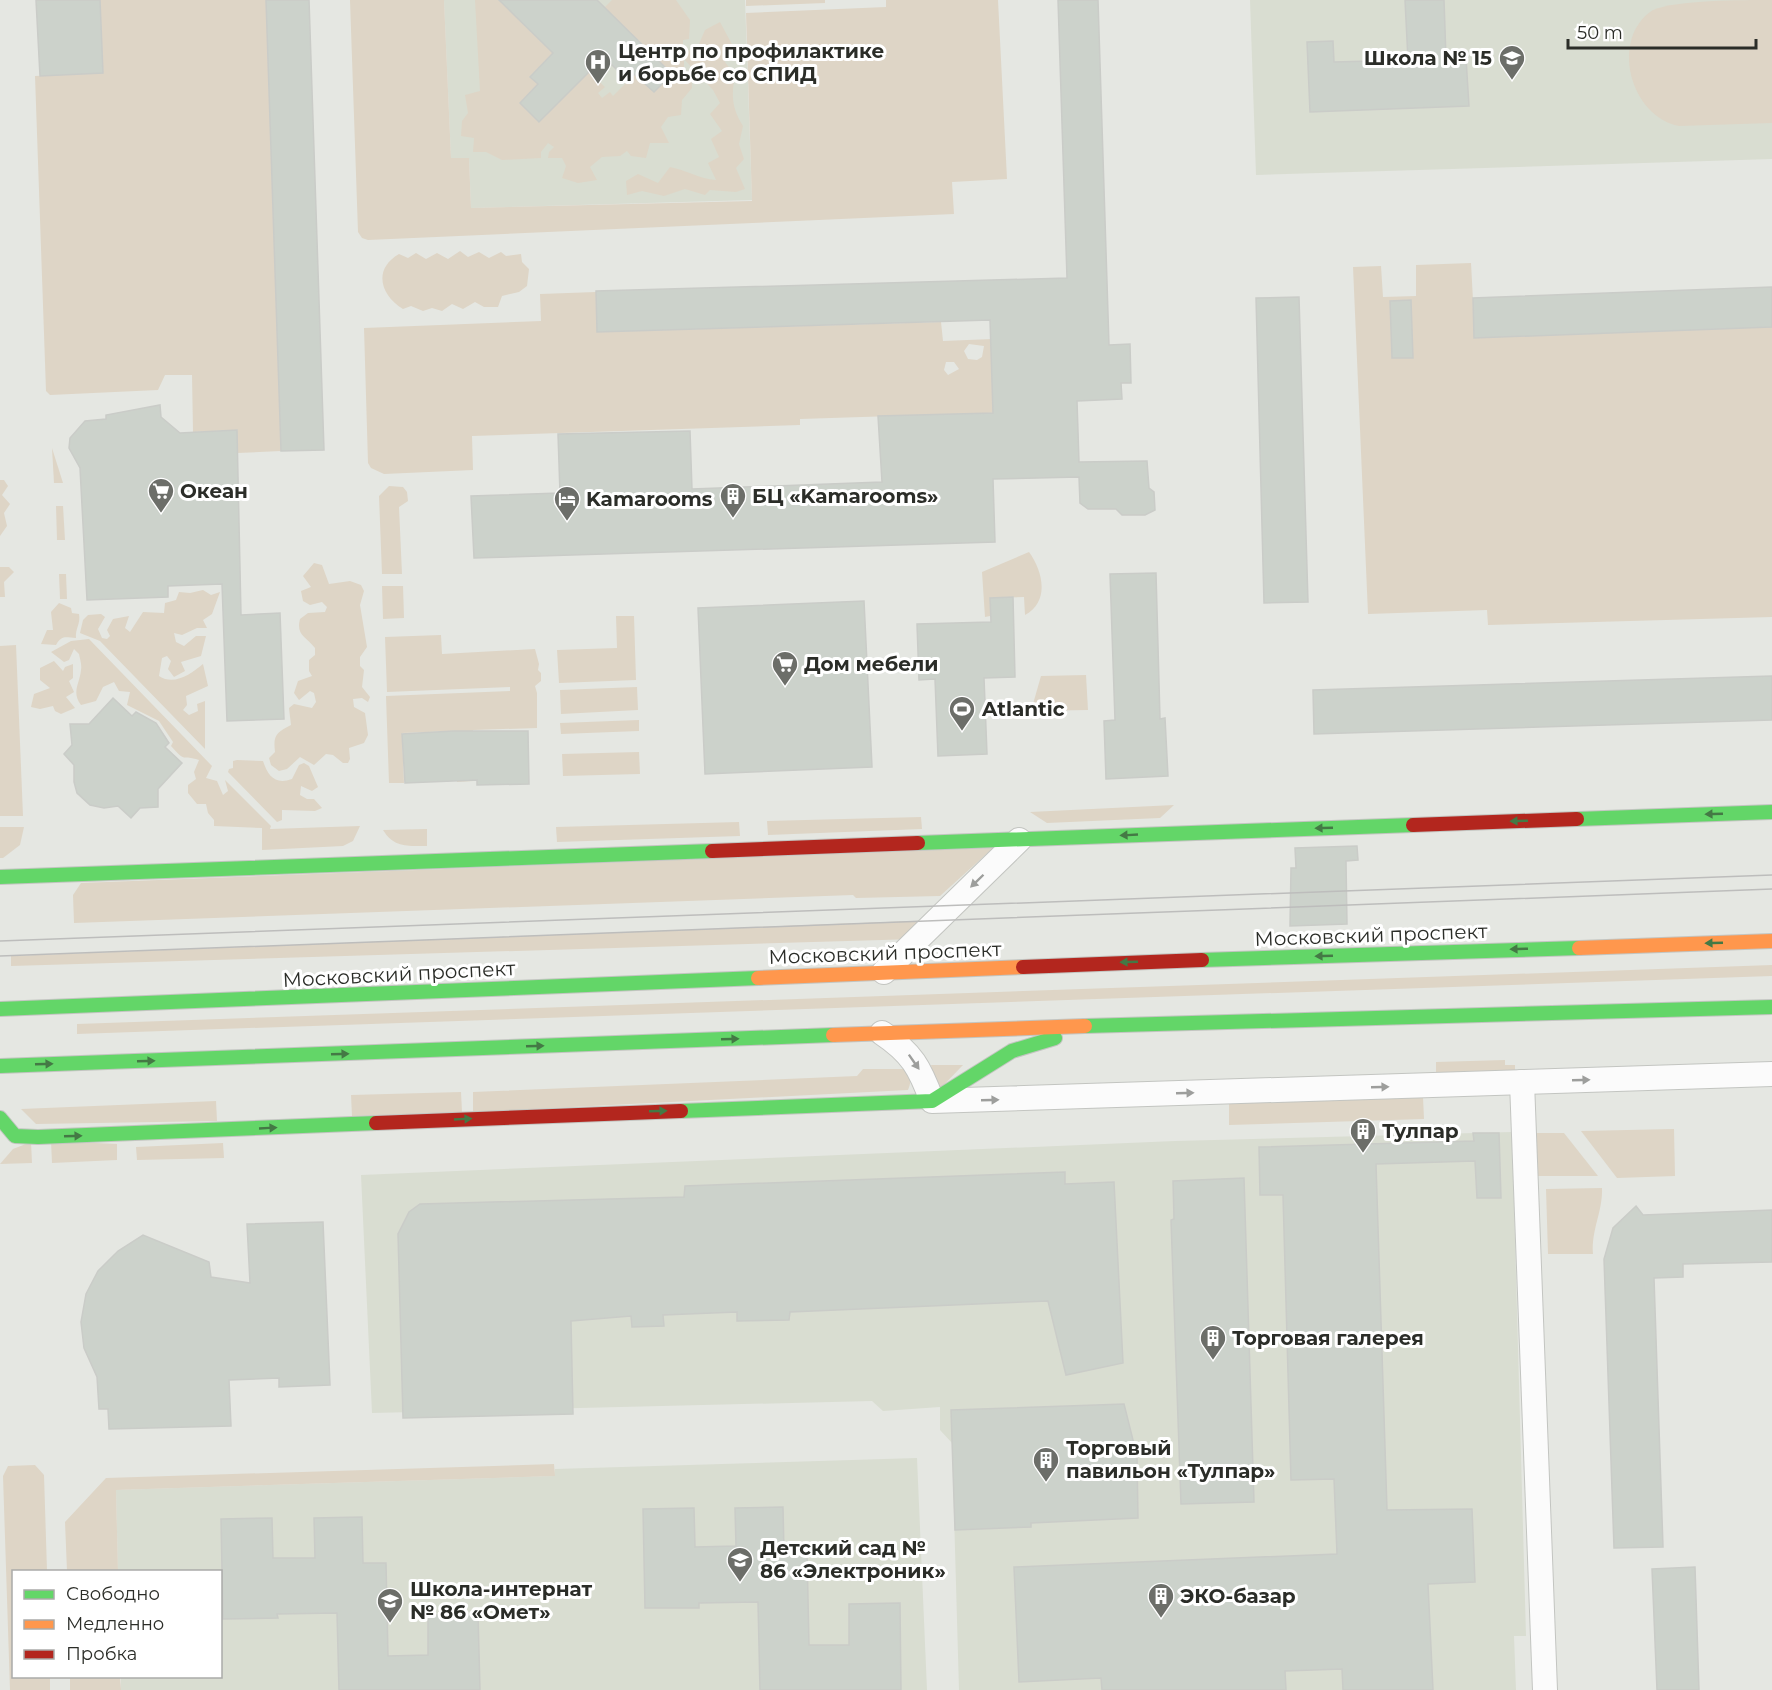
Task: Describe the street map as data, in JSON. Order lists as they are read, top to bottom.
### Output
{
  "streets": {
    "main road": ["Московский проспект"]
  },
  "places": {
    "school or university": ["Школа № 15", "Детский сад № 86 «Электроник»", "Школа-интернат № 86 «Омет»"],
    "hospital": ["Центр по профилактике и борьбе со СПИД"],
    "supermarket": ["Океан", "Дом мебели"],
    "building": [
      "БЦ «Kamarooms»",
      "Тулпар",
      "Торговая галерея",
      "Торговый павильон «Тулпар»",
      "ЭКО-базар"
    ],
    "hotel": ["Kamarooms"],
    "sports": ["Atlantic"]
  },
  "legend": ["Свободно", "Медленно", "Пробка"],
  "scale_bar": "50 m"
}
